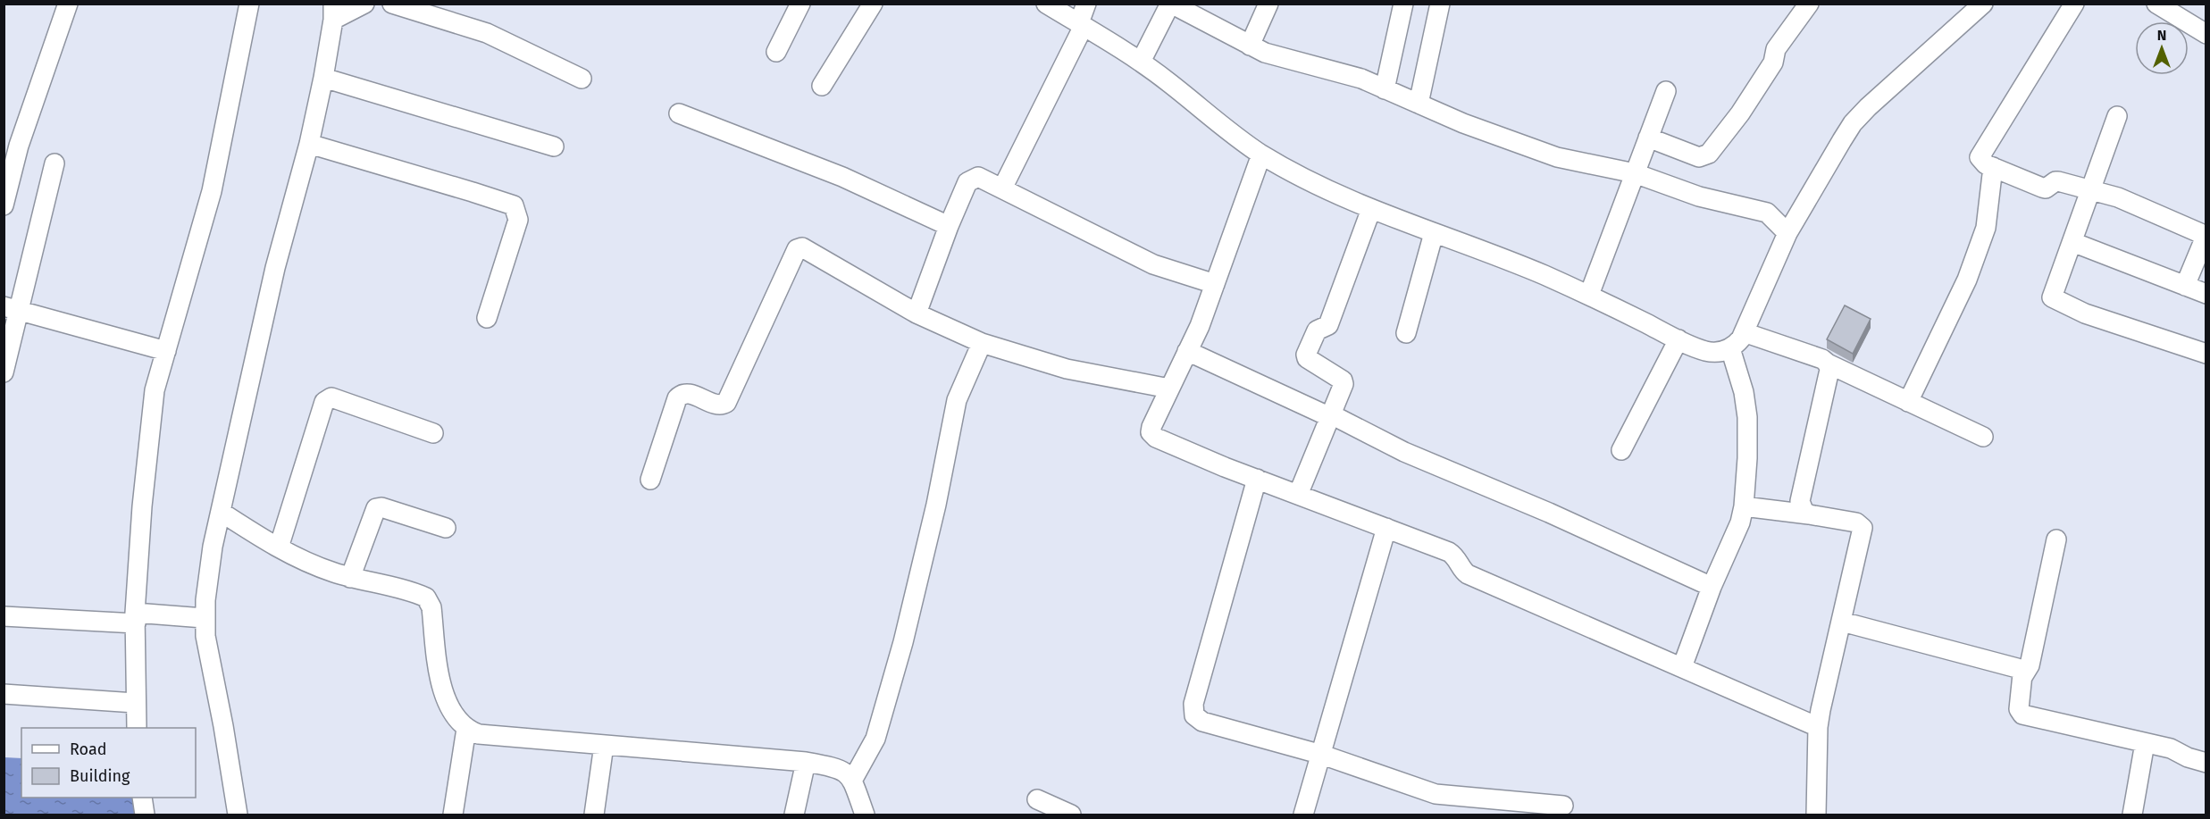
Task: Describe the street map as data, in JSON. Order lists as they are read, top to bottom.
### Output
{
  "legend": ["Road", "Building"],
  "north": "top"
}
